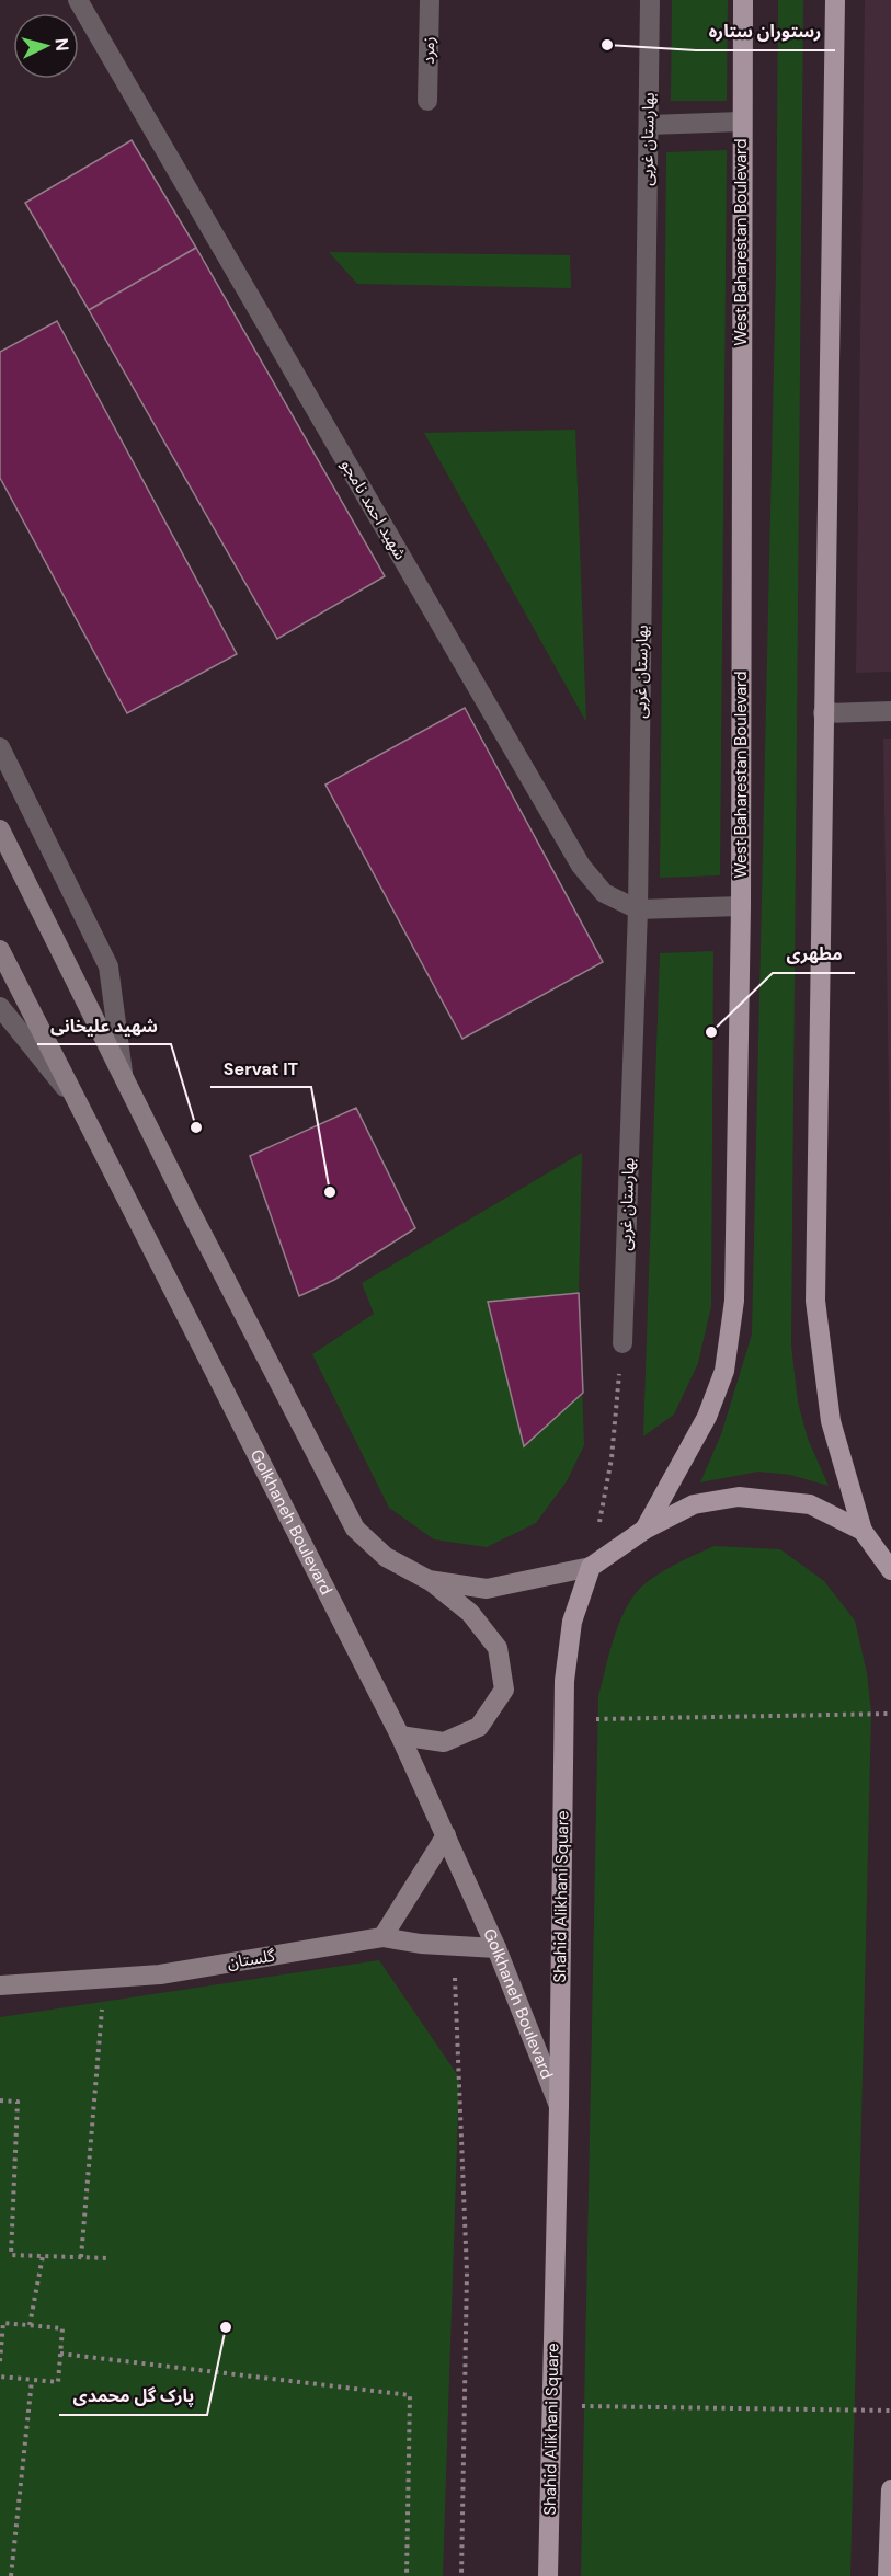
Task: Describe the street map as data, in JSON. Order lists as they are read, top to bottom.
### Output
{
  "streets": {
    "main road": [
      "West Baharestan Boulevard",
      "Golkhaneh Boulevard",
      "Shahid Alikhani Square",
      "گلستان"
    ],
    "street": ["زمرد", "بهارستان غربی", "شهید احمد نامجو"]
  },
  "crossings": [
    ["بهارستان غربی", "شهید احمد نامجو"],
    ["West Baharestan Boulevard", "شهید احمد نامجو"],
    ["Golkhaneh Boulevard", "Shahid Alikhani Square"],
    ["Golkhaneh Boulevard", "گلستان"]
  ],
  "places": [
    "رستوران ستاره",
    "مطهری",
    "شهید علیخانی",
    "Servat IT",
    "پارک گل محمدی"
  ],
  "north": "right"
}
